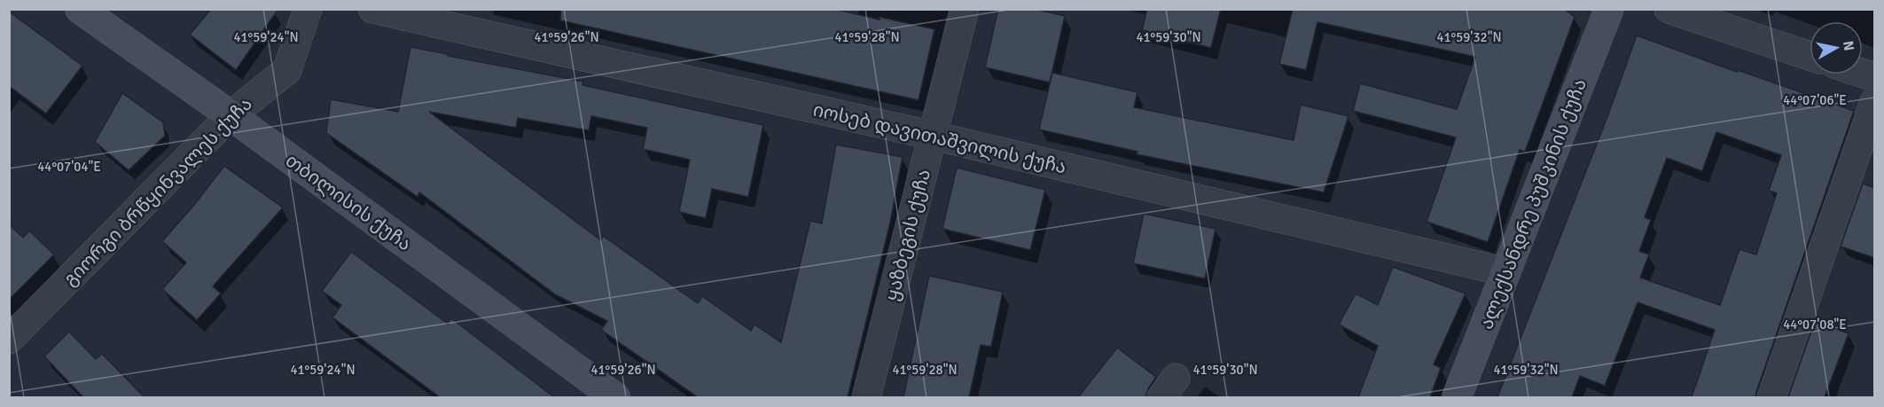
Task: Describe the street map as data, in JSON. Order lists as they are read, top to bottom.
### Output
{
  "streets": {
    "main road": ["თბილისის ქუჩა", "ალექსანდრე პუშკინის ქუჩა"],
    "street": ["იოსებ დავითაშვილის ქუჩა", "გიორგი ბრწყინვალეს ქუჩა", "ყაზბეგის ქუჩა"]
  },
  "crossings": [
    ["იოსებ დავითაშვილის ქუჩა", "ალექსანდრე პუშკინის ქუჩა"],
    ["იოსებ დავითაშვილის ქუჩა", "ყაზბეგის ქუჩა"],
    ["გიორგი ბრწყინვალეს ქუჩა", "თბილისის ქუჩა"]
  ],
  "north": "right",
  "coordinates": [
    "41°59'24\"N",
    "41°59'26\"N",
    "41°59'28\"N",
    "41°59'30\"N",
    "41°59'32\"N",
    "44°07'06\"E",
    "44°07'04\"E",
    "44°07'08\"E"
  ]
}
